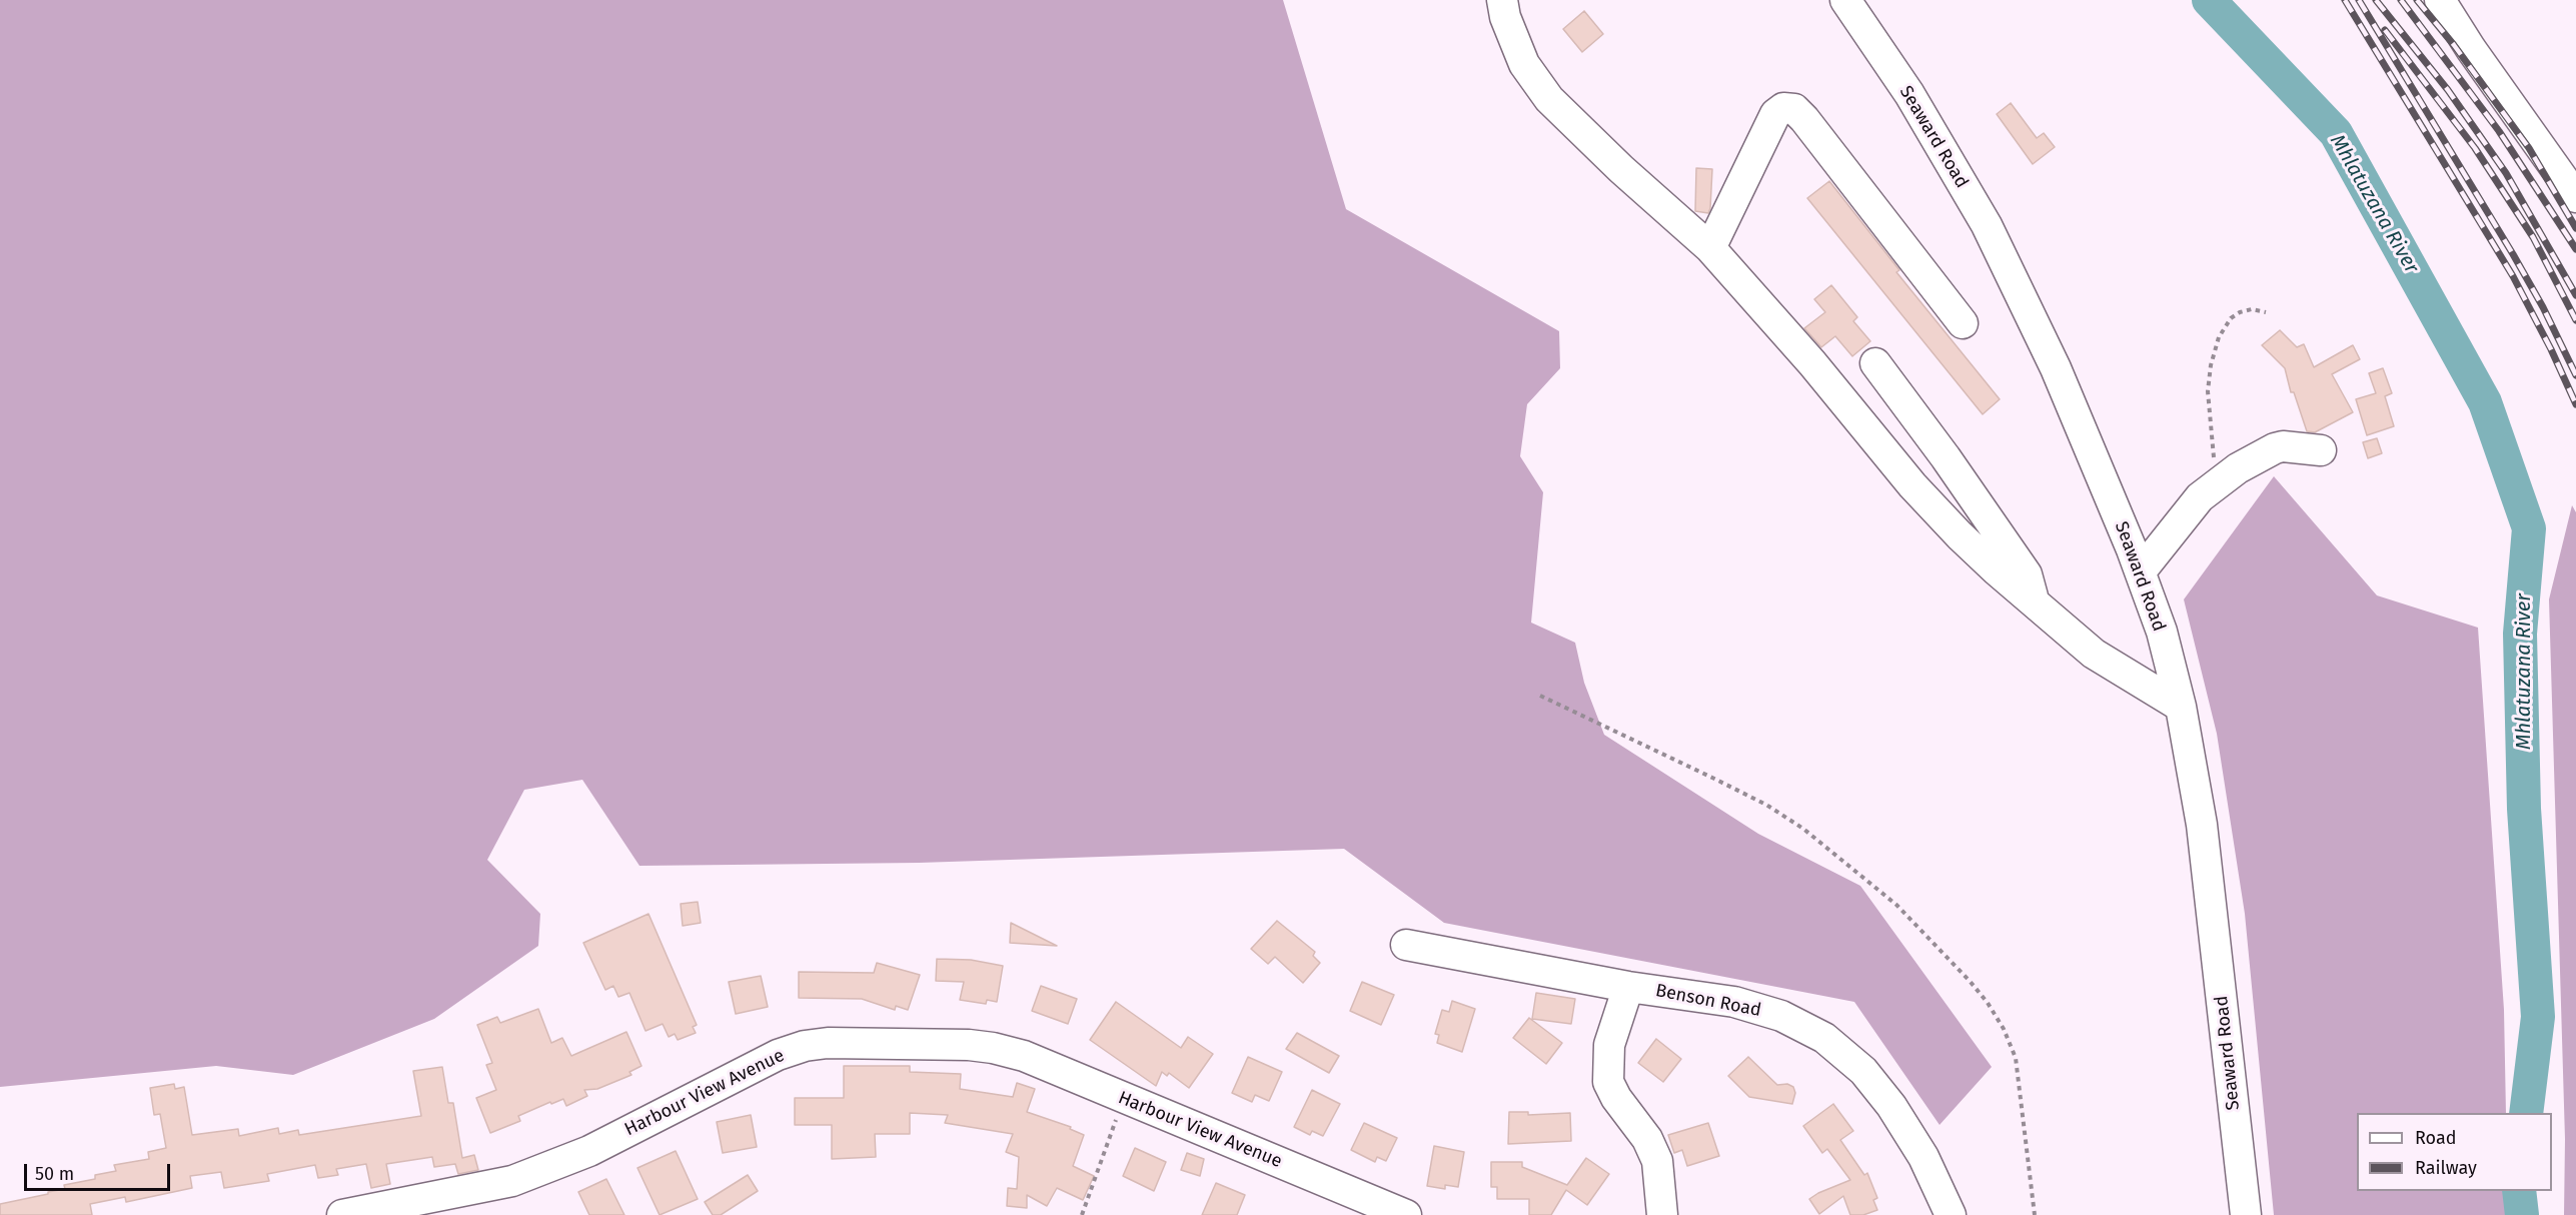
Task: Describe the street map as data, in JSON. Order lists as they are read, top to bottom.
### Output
{
  "streets": {
    "street": ["Seaward Road", "Benson Road", "Harbour View Avenue"]
  },
  "water": ["Mhlatuzana River"],
  "legend": ["Road", "Railway"],
  "scale_bar": "50 m"
}
